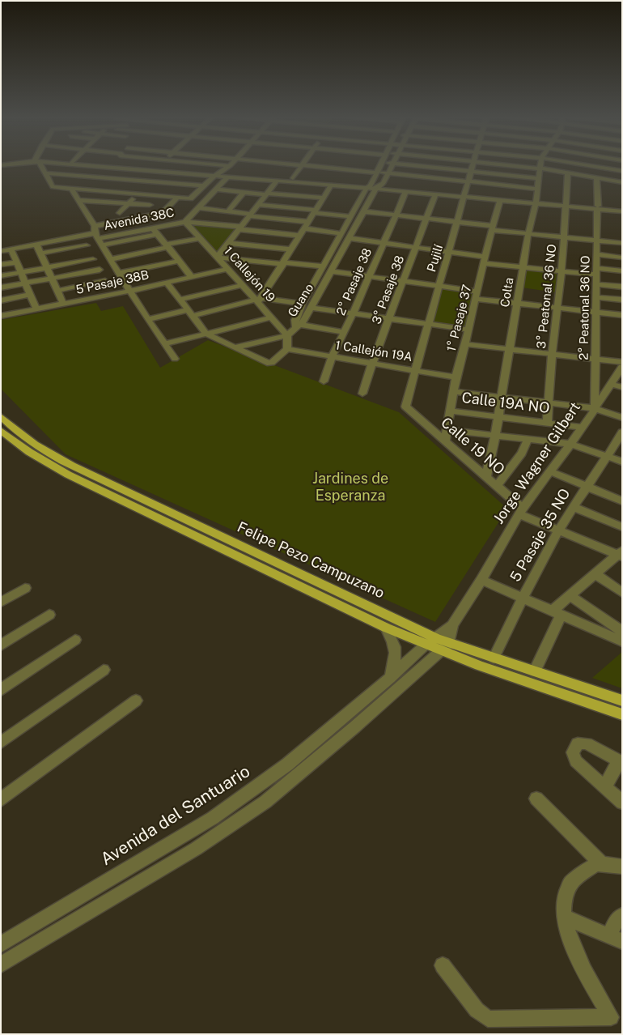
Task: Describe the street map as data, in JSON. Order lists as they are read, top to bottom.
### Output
{
  "streets": {
    "main road": ["Felipe Pezo Campuzano"],
    "street": [
      "Avenida 38C",
      "Pujilí",
      "1 Callejón 19",
      "2° Pasaje 38",
      "5 Pasaje 38B",
      "3° Pasaje 38",
      "Colta",
      "3° Peatonal 36 NO",
      "Guano",
      "2° Peatonal 36 NO",
      "1° Pasaje 37",
      "1 Callejón 19A",
      "Calle 19A NO",
      "Calle 19 NO",
      "Jorge Wagner Gilbert",
      "5 Pasaje 35 NO",
      "Avenida del Santuario"
    ]
  },
  "crossings": [
    ["Avenida 38C", "1 Callejón 19"],
    ["Pujilí", "1 Callejón 19A"],
    ["Pujilí", "Calle 19 NO"],
    ["1 Callejón 19", "5 Pasaje 38B"],
    ["2° Pasaje 38", "1 Callejón 19A"],
    ["3° Pasaje 38", "1 Callejón 19A"],
    ["Colta", "Calle 19A NO"],
    ["Colta", "Calle 19 NO"],
    ["3° Peatonal 36 NO", "Calle 19A NO"],
    ["2° Peatonal 36 NO", "Jorge Wagner Gilbert"],
    ["1° Pasaje 37", "1 Callejón 19A"],
    ["1° Pasaje 37", "Calle 19A NO"],
    ["1° Pasaje 37", "Calle 19 NO"],
    ["Calle 19A NO", "Jorge Wagner Gilbert"],
    ["Calle 19 NO", "Jorge Wagner Gilbert"],
    ["Calle 19 NO", "5 Pasaje 35 NO"],
    ["Jorge Wagner Gilbert", "Felipe Pezo Campuzano"],
    ["Jorge Wagner Gilbert", "Avenida del Santuario"],
    ["5 Pasaje 35 NO", "Felipe Pezo Campuzano"],
    ["Felipe Pezo Campuzano", "Avenida del Santuario"]
  ],
  "parks": ["Jardines de Esperanza"]
}
